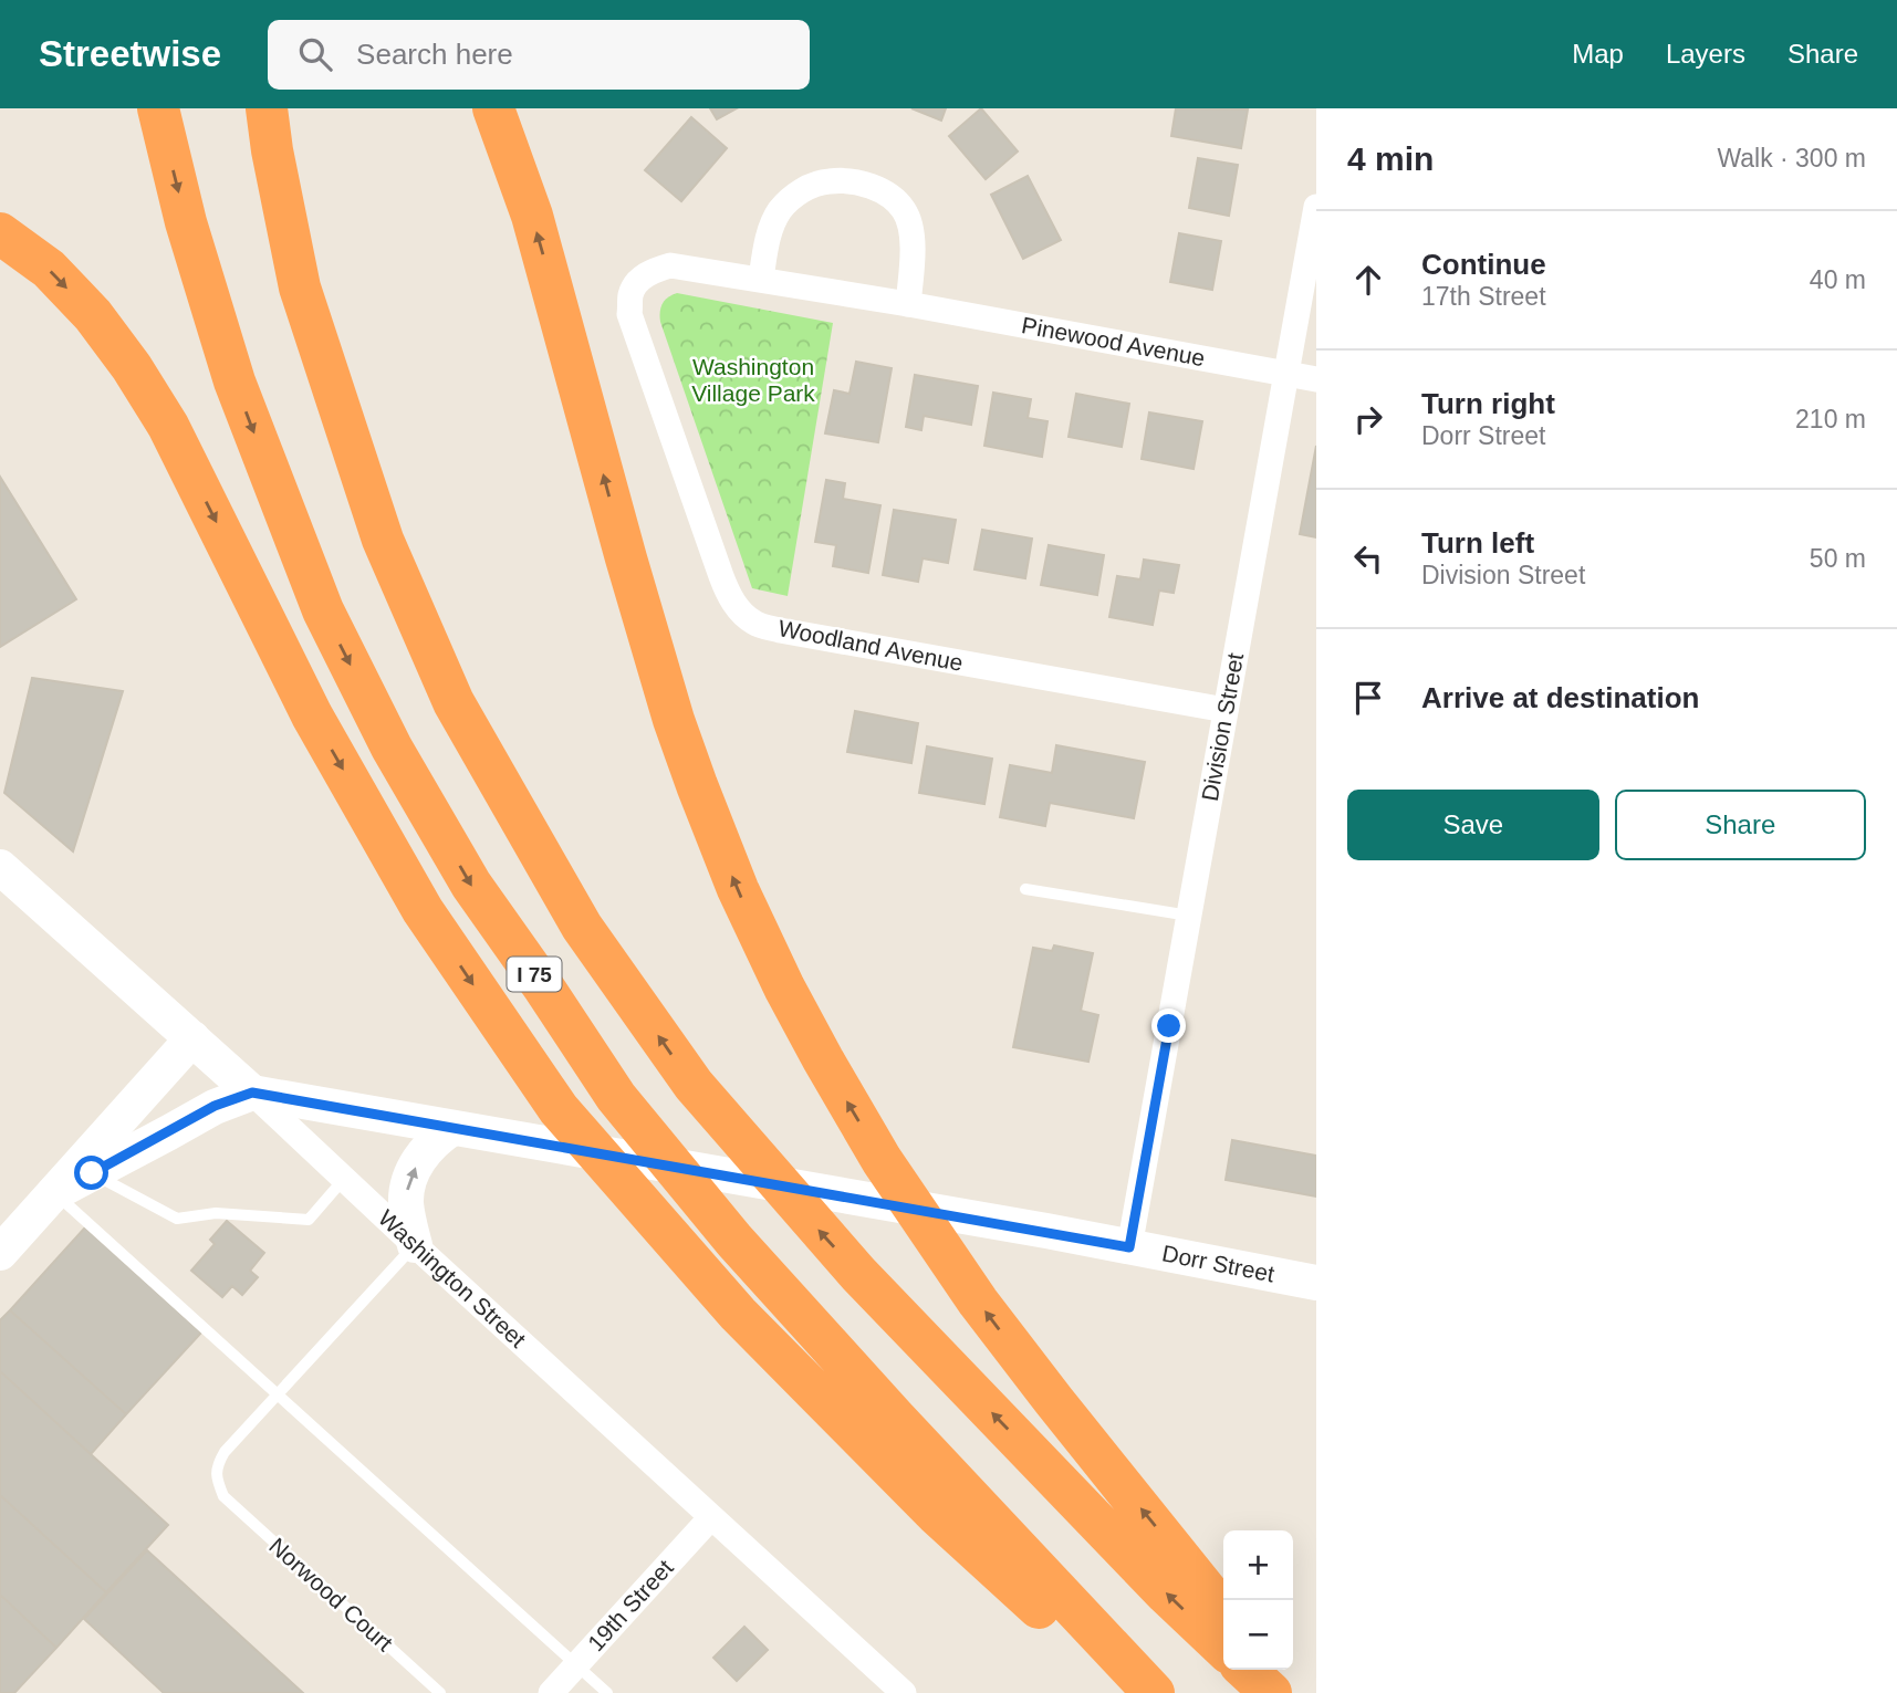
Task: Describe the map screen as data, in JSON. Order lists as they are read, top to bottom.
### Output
{
  "streets": {
    "highway": ["I 75"],
    "main road": ["Dorr Street", "Washington Street"],
    "street": [
      "Pinewood Avenue",
      "Woodland Avenue",
      "Division Street",
      "19th Street"
    ],
    "lane": ["Norwood Court"]
  },
  "crossings": [
    ["Pinewood Avenue", "Woodland Avenue"],
    ["Pinewood Avenue", "Division Street"],
    ["Woodland Avenue", "Division Street"],
    ["Division Street", "Dorr Street"],
    ["Dorr Street", "Washington Street"],
    ["Washington Street", "19th Street"]
  ],
  "parks": ["Washington Village Park"],
  "page": {
    "header": "Streetwise",
    "search": "Search here",
    "nav": ["Map", "Layers", "Share"],
    "heading": ["4 min", "Walk · 300 m"],
    "list": [
      ["Continue", "17th Street", "40 m"],
      ["Turn right", "Dorr Street", "210 m"],
      ["Turn left", "Division Street", "50 m"],
      "Arrive at destination"
    ],
    "buttons": ["Save", "Share"],
    "map_buttons": ["+", "−"]
  }
}
